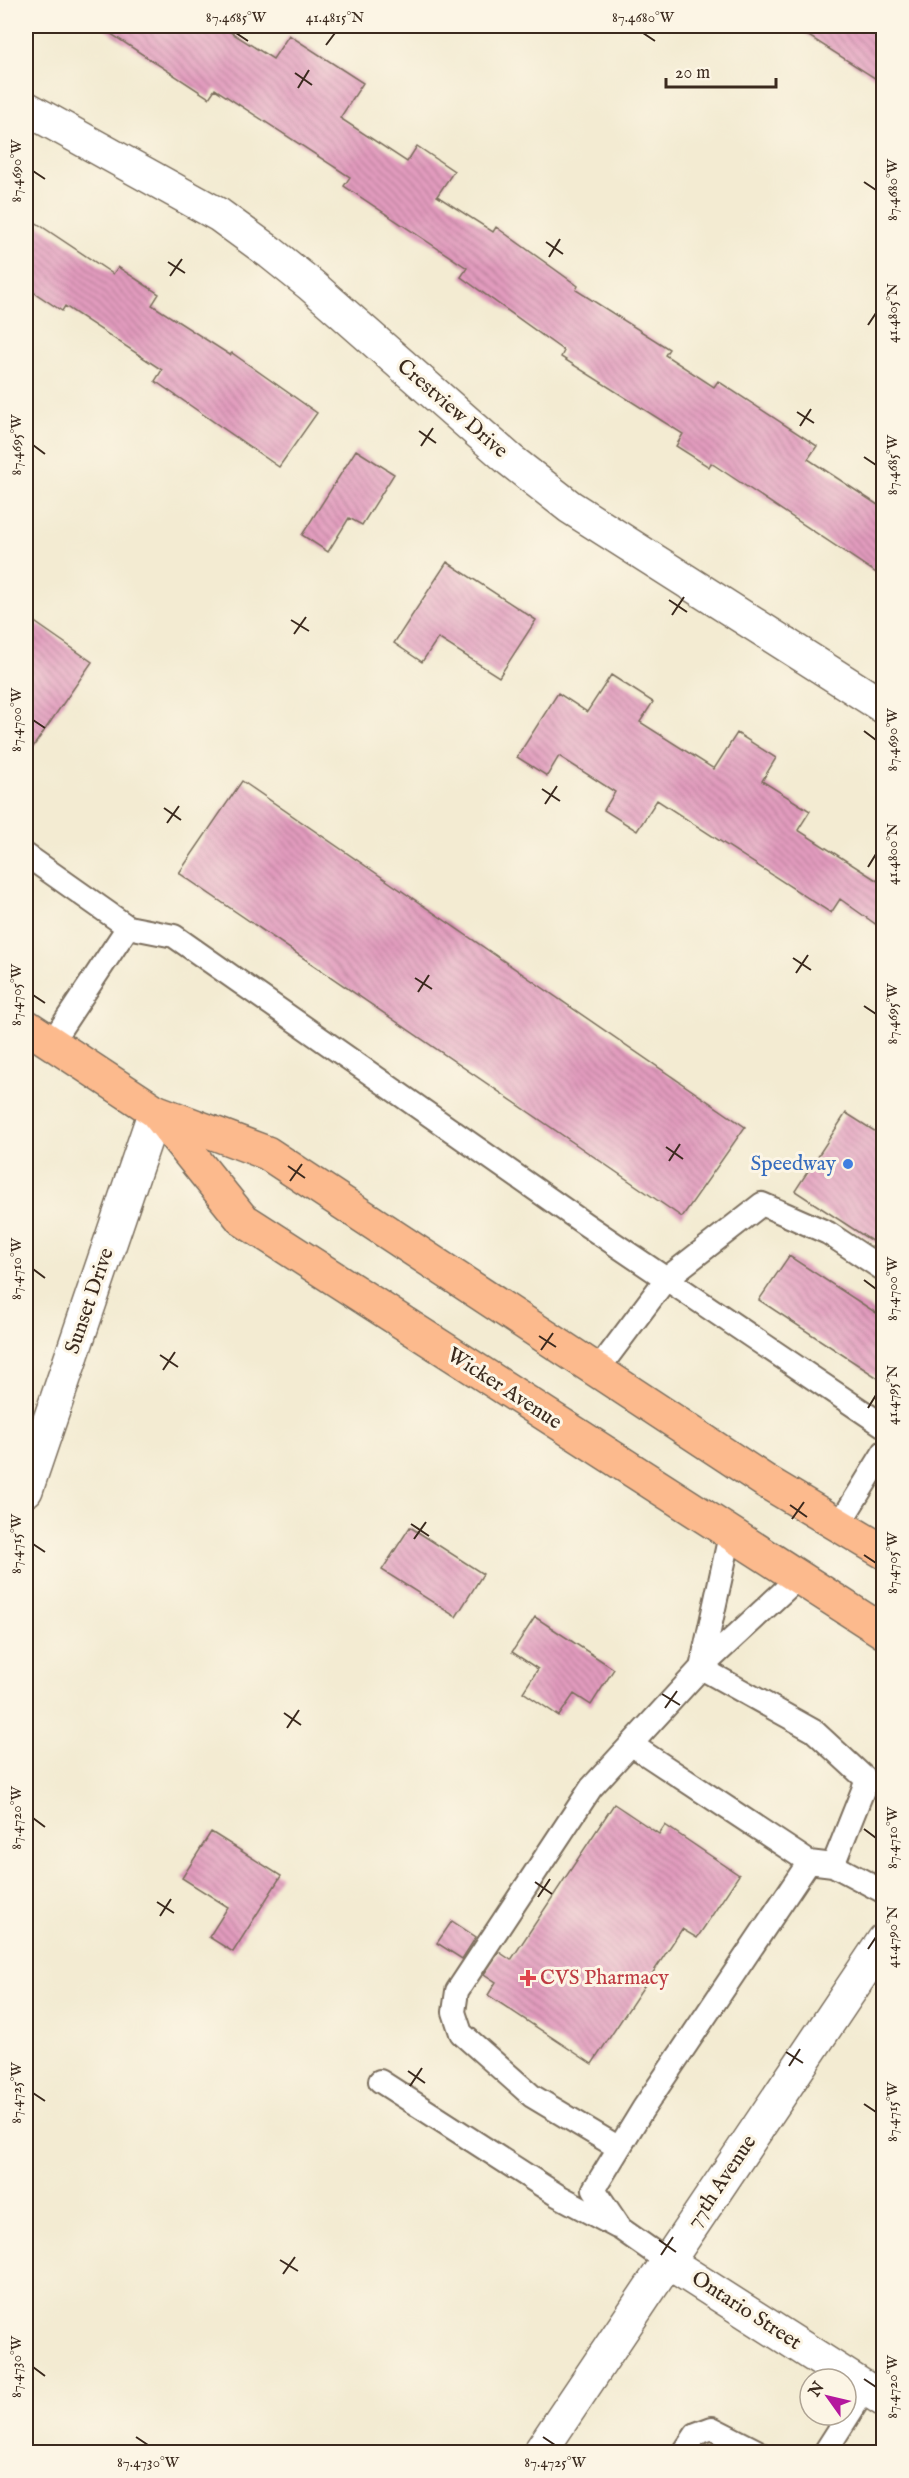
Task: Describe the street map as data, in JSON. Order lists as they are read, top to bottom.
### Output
{
  "streets": {
    "highway": ["Wicker Avenue"],
    "street": [
      "Crestview Drive",
      "Sunset Drive",
      "77th Avenue",
      "Ontario Street"
    ]
  },
  "crossings": [
    ["Sunset Drive", "Wicker Avenue"],
    ["77th Avenue", "Ontario Street"]
  ],
  "places": {
    "other": ["Speedway"],
    "health": ["CVS Pharmacy"]
  },
  "scale_bar": "20 m",
  "north": "top left",
  "coordinates": [
    "87.4685°W",
    "41.4815°N",
    "87.4680°W",
    "87.4690°W",
    "41.4805°N",
    "87.4695°W",
    "87.4700°W",
    "41.4800°N",
    "87.4705°W",
    "87.4710°W",
    "41.4795°N",
    "87.4715°W",
    "87.4720°W",
    "41.4790°N",
    "87.4725°W",
    "87.4730°W"
  ]
}
